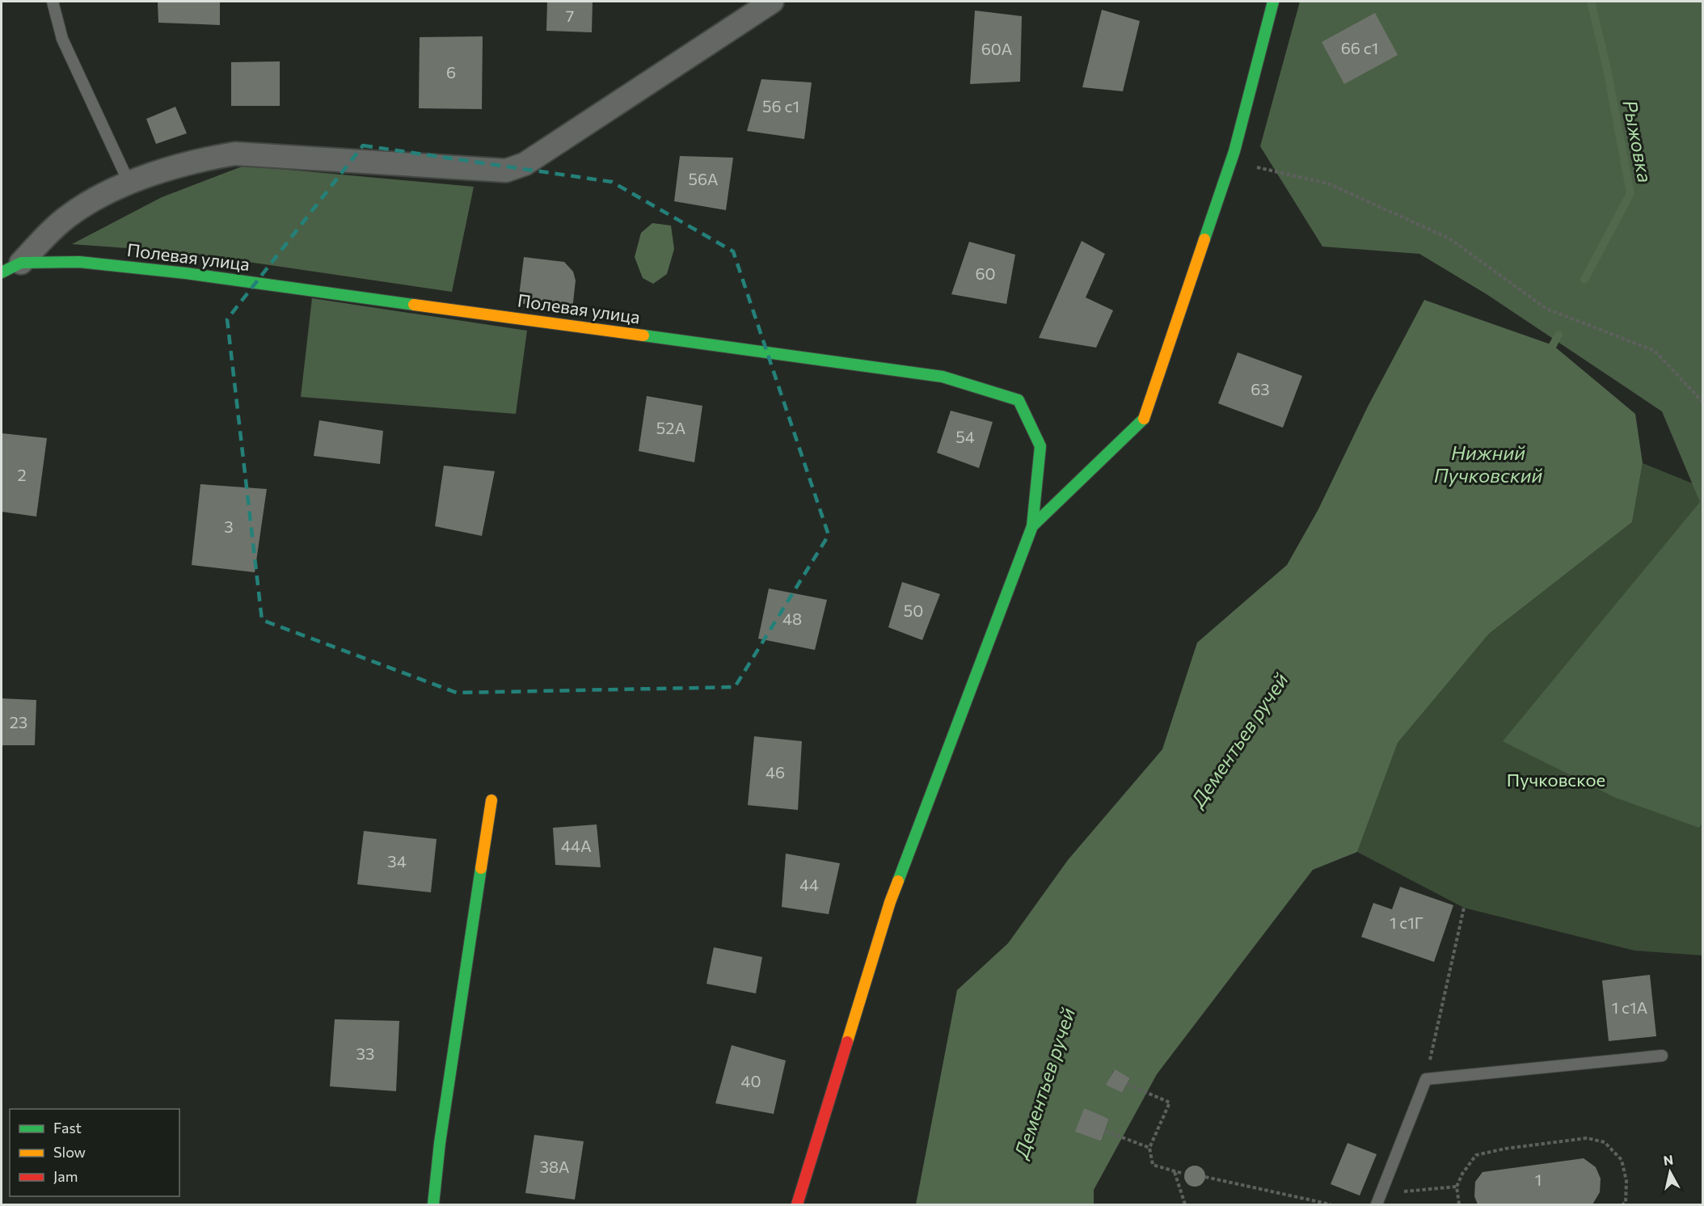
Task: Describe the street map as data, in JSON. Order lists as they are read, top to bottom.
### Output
{
  "streets": {
    "street": ["Полевая улица"]
  },
  "water": ["Рыжовка", "Нижний Пучковский", "Дементьев ручей"],
  "parks": ["Пучковское"],
  "house_numbers": [
    "7",
    "66 с1",
    "60А",
    "6",
    "56 с1",
    "56А",
    "60",
    "63",
    "52А",
    "54",
    "2",
    "3",
    "50",
    "48",
    "23",
    "46",
    "44А",
    "34",
    "44",
    "1 с1Г",
    "1 с1А",
    "33",
    "40",
    "38А",
    "1"
  ],
  "legend": ["Fast", "Slow", "Jam"],
  "north": "top"
}
